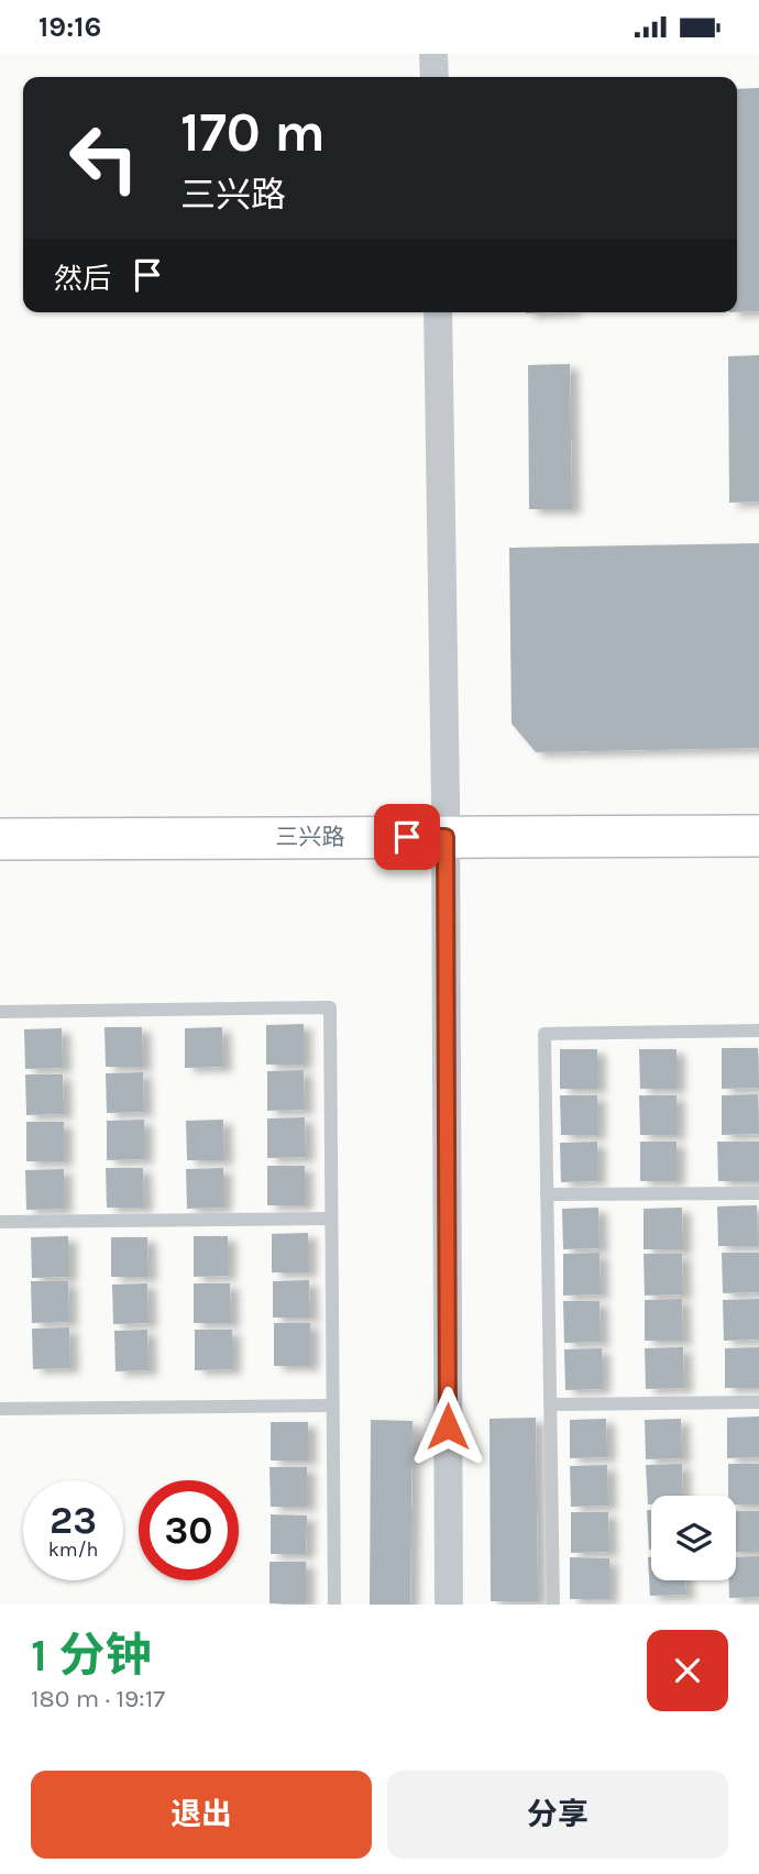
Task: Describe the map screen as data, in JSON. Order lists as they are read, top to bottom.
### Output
{
  "streets": {
    "street": ["三兴路"]
  },
  "page": {
    "status": "19:16",
    "turn": ["170 m", "三兴路"],
    "then": "然后",
    "speed": "23 km/h",
    "limit": "30",
    "heading": ["1 分钟", "180 m · 19:17"],
    "buttons": ["退出", "分享"]
  }
}
